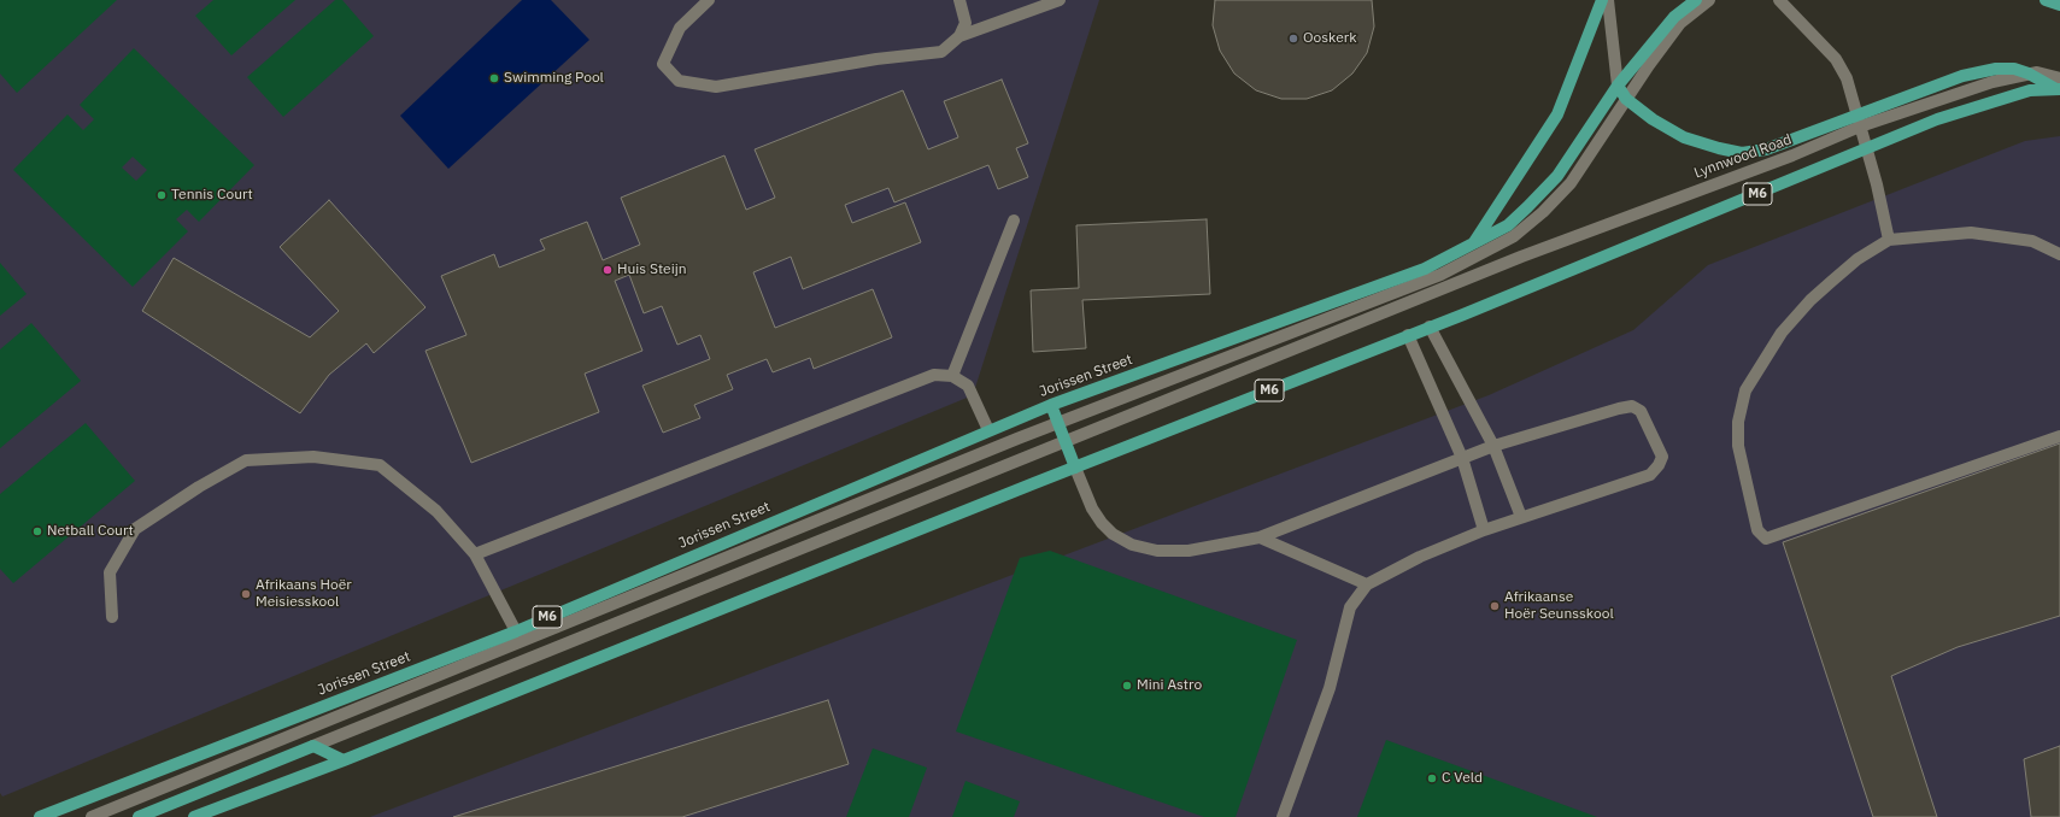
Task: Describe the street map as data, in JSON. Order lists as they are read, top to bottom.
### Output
{
  "streets": {
    "main road": ["M6", "Jorissen Street"],
    "street": ["Lynnwood Road"]
  },
  "crossings": [
    ["M6", "Jorissen Street"]
  ],
  "places": [
    "Ooskerk",
    "Swimming Pool",
    "Tennis Court",
    "Huis Steijn",
    "Netball Court",
    "Afrikaans Hoër Meisiesskool",
    "Afrikaanse Hoër Seunsskool",
    "Mini Astro",
    "C Veld"
  ]
}
